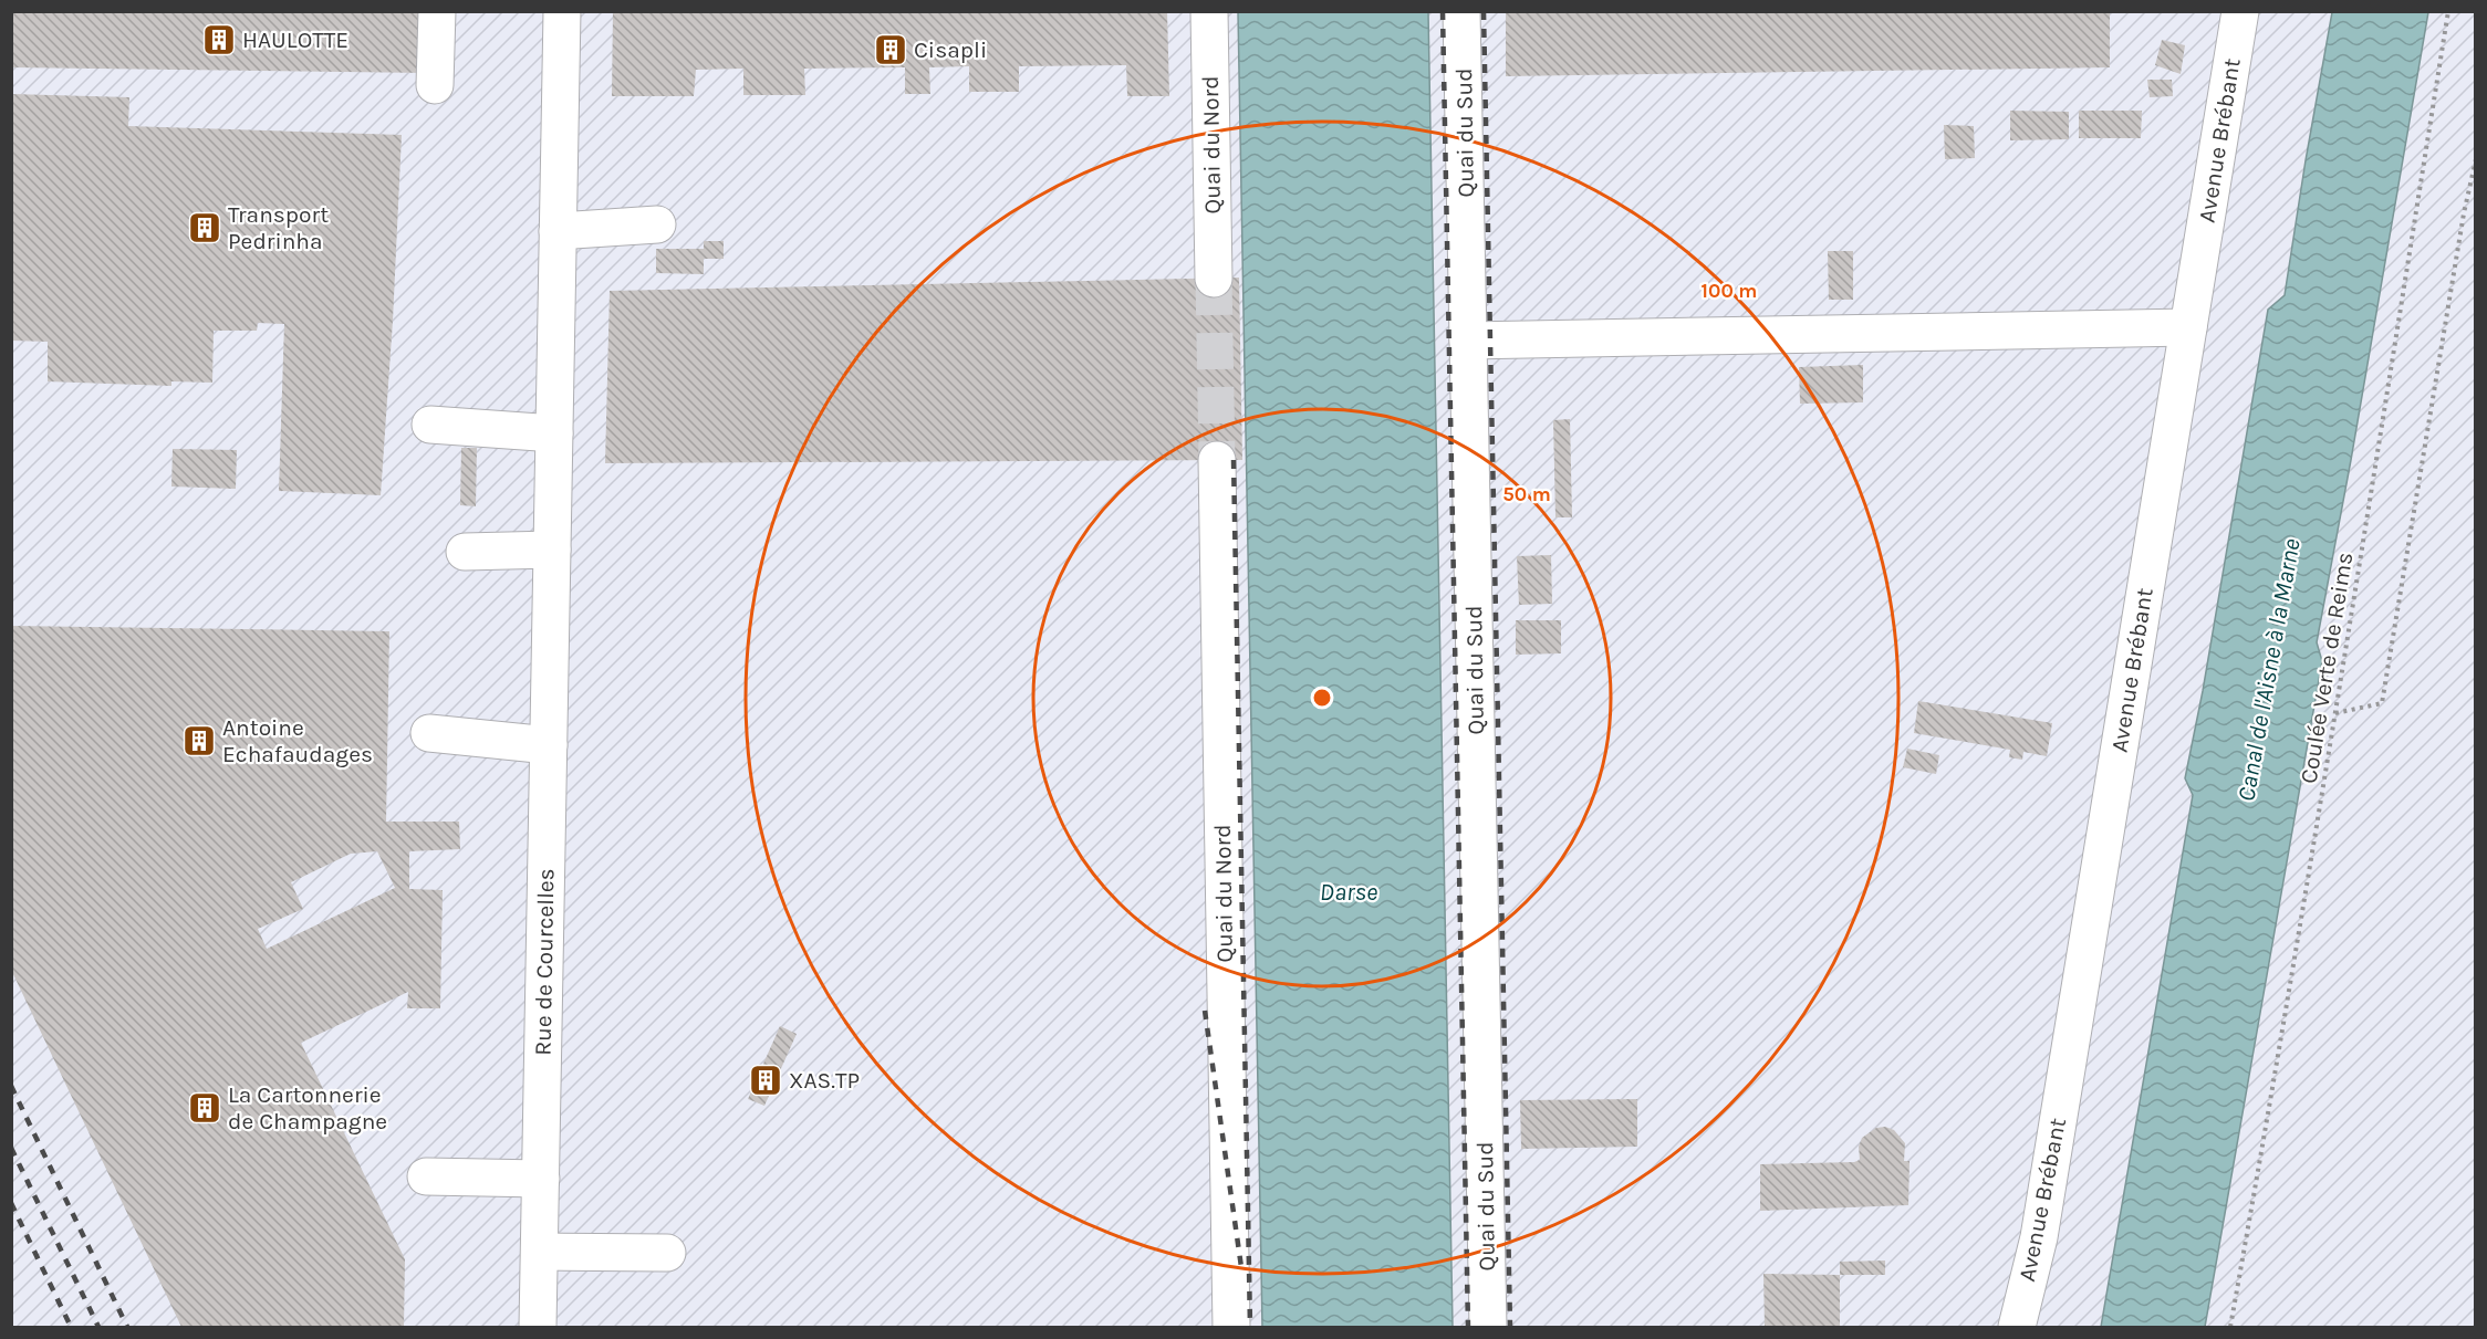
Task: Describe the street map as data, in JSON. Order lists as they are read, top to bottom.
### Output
{
  "streets": {
    "street": [
      "Quai du Sud",
      "Avenue Brébant",
      "Quai du Nord",
      "Rue de Courcelles"
    ],
    "path": ["Coulée Verte de Reims"]
  },
  "water": ["Canal de l'Aisne à la Marne", "Darse"],
  "places": {
    "building": [
      "HAULOTTE",
      "Cisapli",
      "Transport Pedrinha",
      "Antoine Echafaudages",
      "XAS.TP",
      "La Cartonnerie de Champagne"
    ]
  },
  "rings": ["100 m", "50 m"]
}
